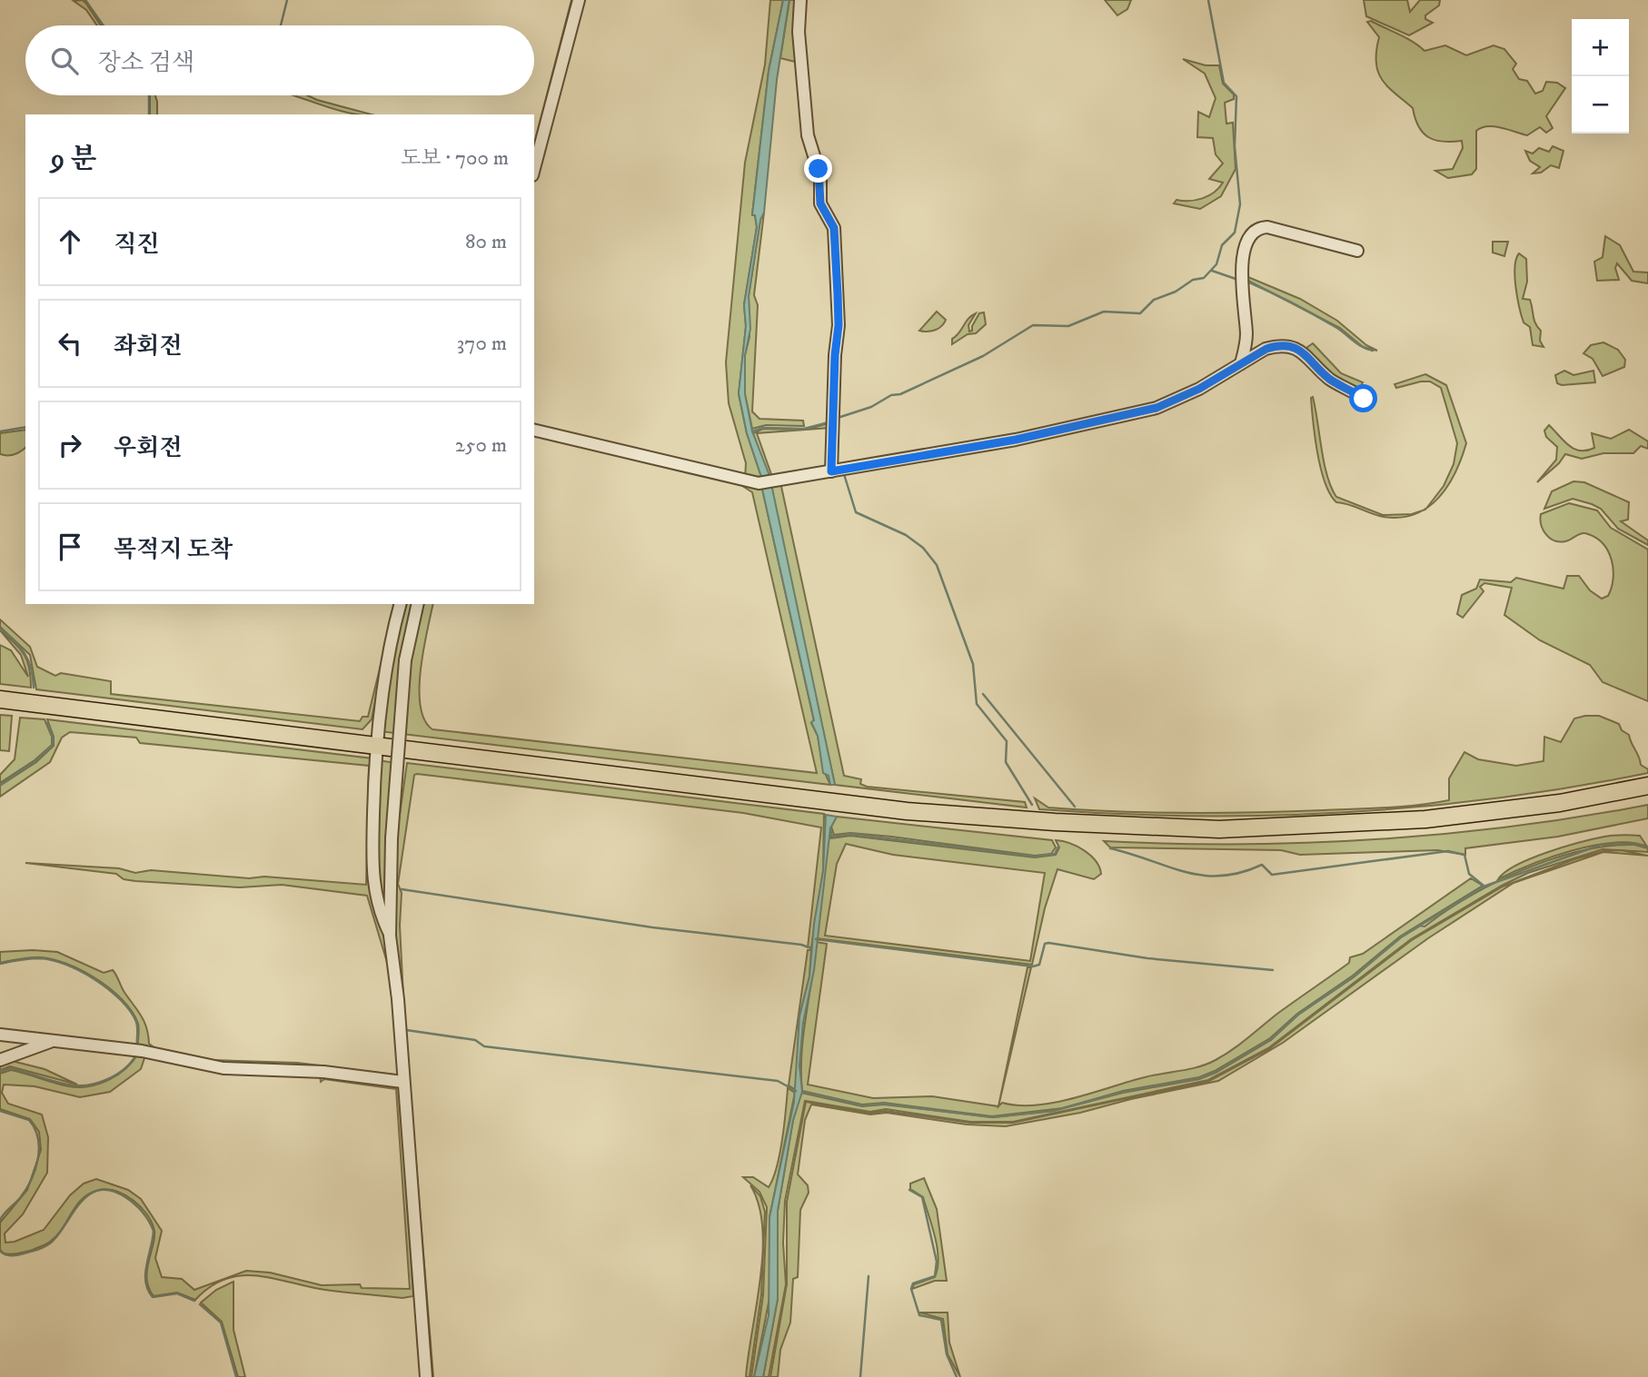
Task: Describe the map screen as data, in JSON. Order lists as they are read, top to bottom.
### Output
{
  "page": {
    "map_buttons": ["+", "−"],
    "search": "장소 검색",
    "heading": ["9 분", "도보 · 700 m"],
    "list": [
      ["직진", "80 m"],
      ["좌회전", "370 m"],
      ["우회전", "250 m"],
      "목적지 도착"
    ]
  }
}
